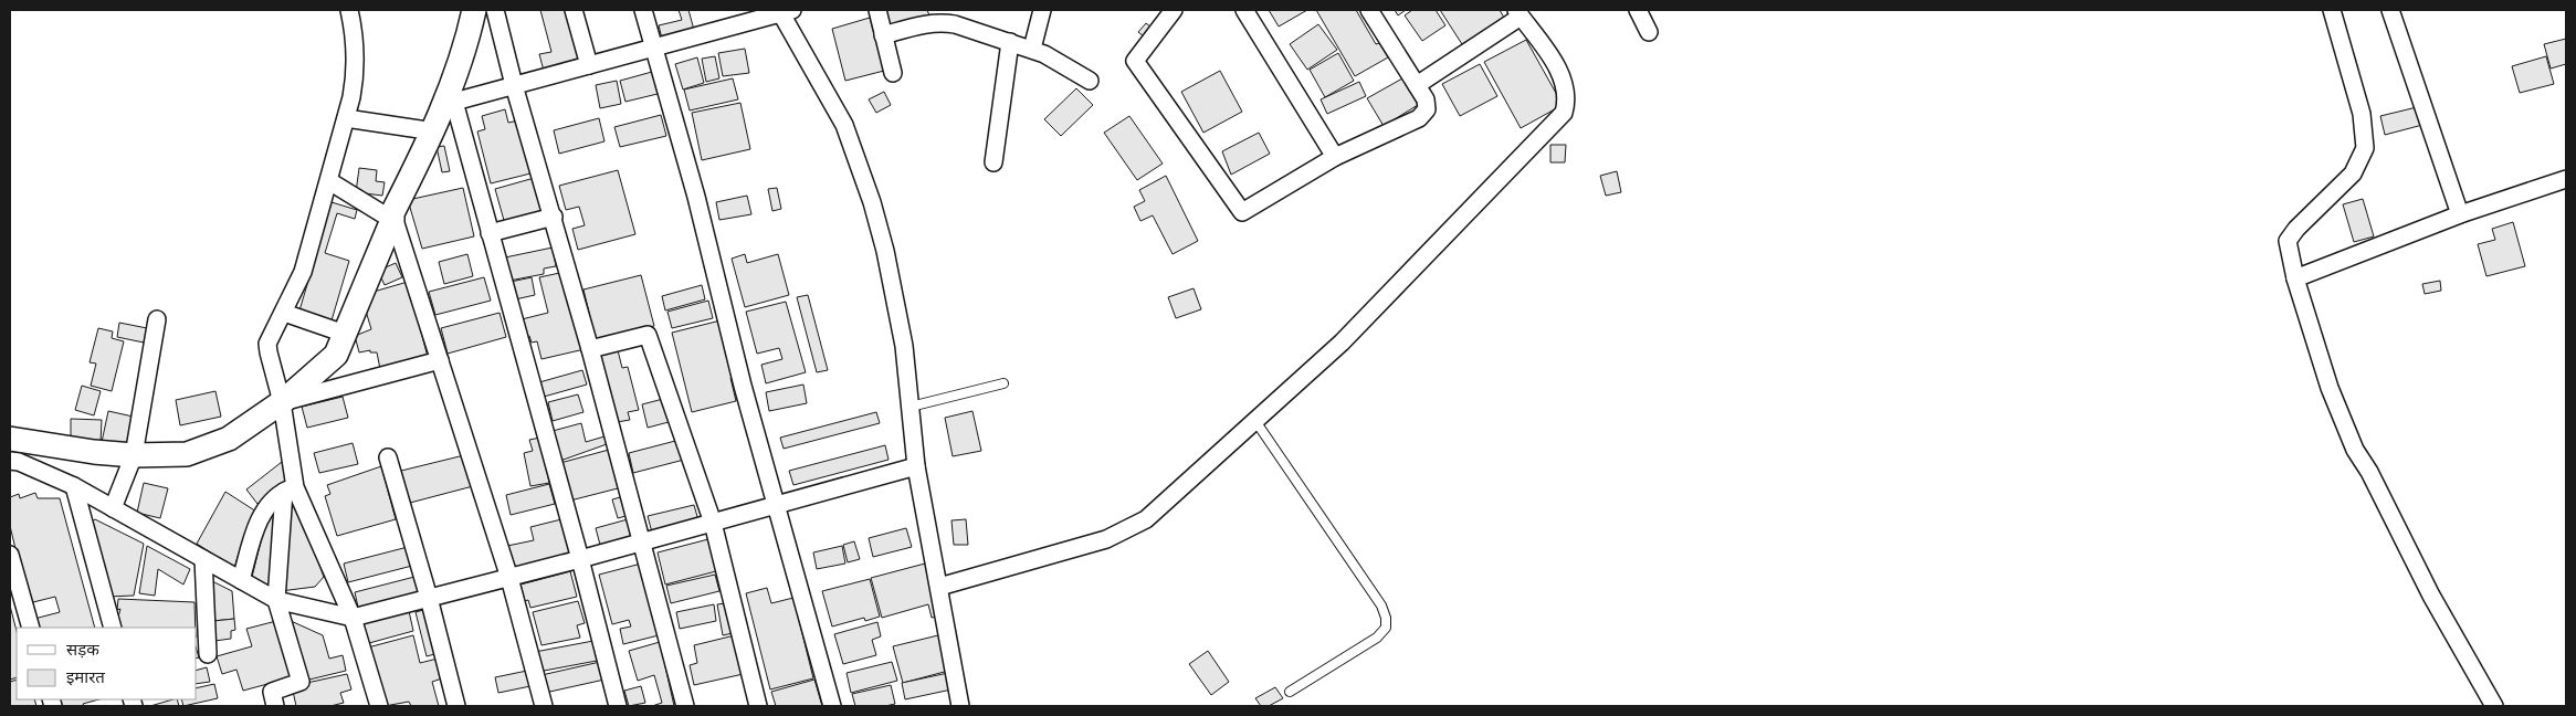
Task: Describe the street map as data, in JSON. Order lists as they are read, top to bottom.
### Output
{
  "legend": ["सड़क", "इमारत"]
}
